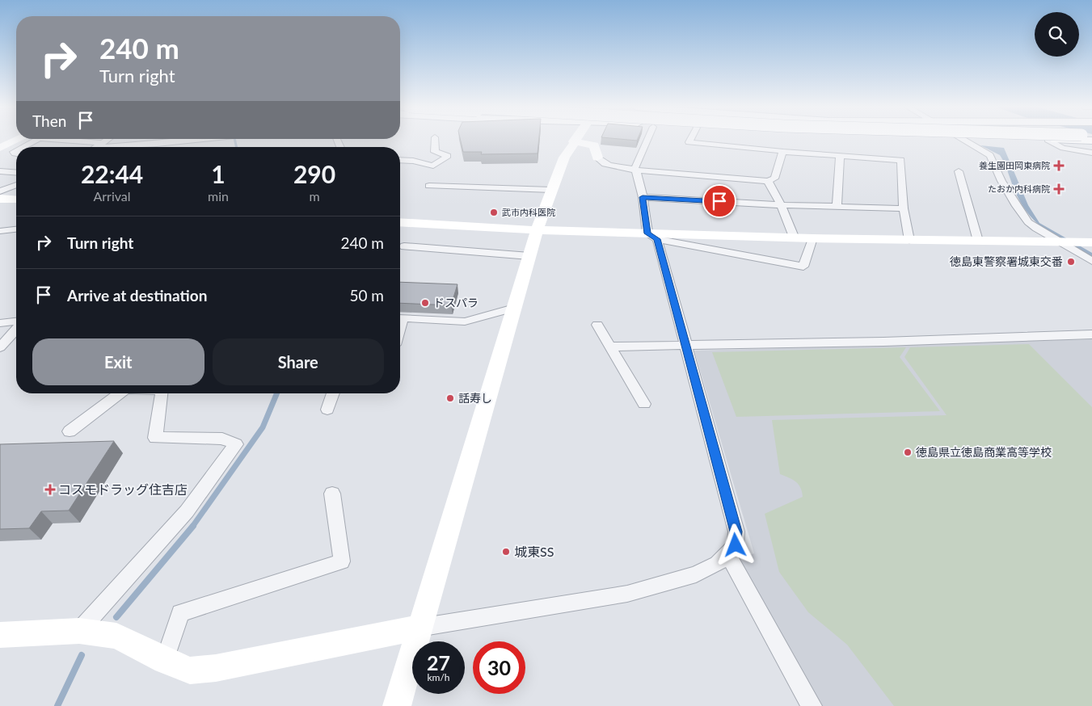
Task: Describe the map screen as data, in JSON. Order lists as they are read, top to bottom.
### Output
{
  "places": {
    "health": ["養生園田岡東病院", "たおか内科病院", "コスモドラッグ住吉店"],
    "other": [
      "武市内科医院",
      "徳島東警察署城東交番",
      "ドスパラ",
      "話寿し",
      "徳島県立徳島商業高等学校",
      "城東SS"
    ]
  },
  "page": {
    "turn": ["240 m", "Turn right"],
    "then": "Then",
    "eta": [
      "22:44",
      "Arrival",
      "1",
      "min",
      "290",
      "m"
    ],
    "list": [
      {
        "name": "Turn right",
        "value": "240 m"
      },
      {
        "name": "Arrive at destination",
        "value": "50 m"
      }
    ],
    "buttons": ["Exit", "Share"],
    "speed": "27 km/h",
    "limit": "30"
  }
}
